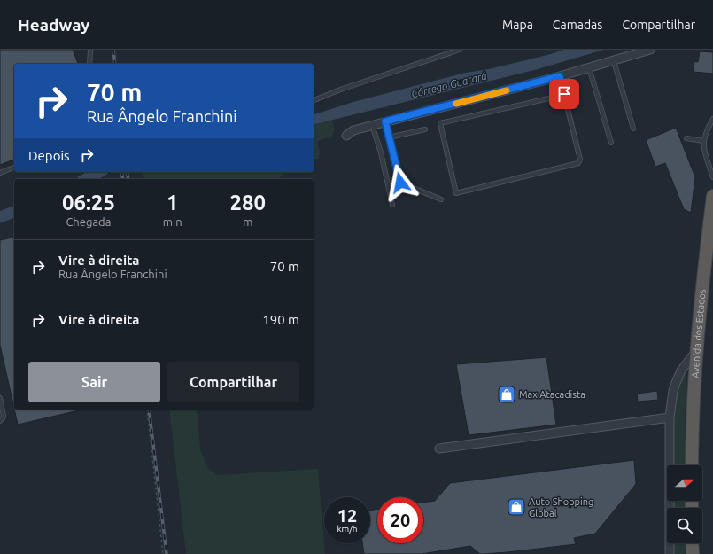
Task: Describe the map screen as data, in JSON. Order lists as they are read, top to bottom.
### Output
{
  "streets": {
    "highway": ["Avenida dos Estados"]
  },
  "water": ["Córrego Guarará"],
  "places": {
    "shop": ["Max Atacadista", "Auto Shopping Global"]
  },
  "north": "right",
  "page": {
    "header": "Headway",
    "nav": ["Mapa", "Camadas", "Compartilhar"],
    "turn": ["70 m", "Rua Ângelo Franchini"],
    "then": "Depois",
    "eta": [
      "06:25",
      "Chegada",
      "1",
      "min",
      "280",
      "m"
    ],
    "list": [
      {
        "name": "Vire à direita",
        "note": "Rua Ângelo Franchini",
        "value": "70 m"
      },
      {
        "name": "Vire à direita",
        "value": "190 m"
      }
    ],
    "buttons": ["Sair", "Compartilhar"],
    "speed": "12 km/h",
    "limit": "20"
  }
}
